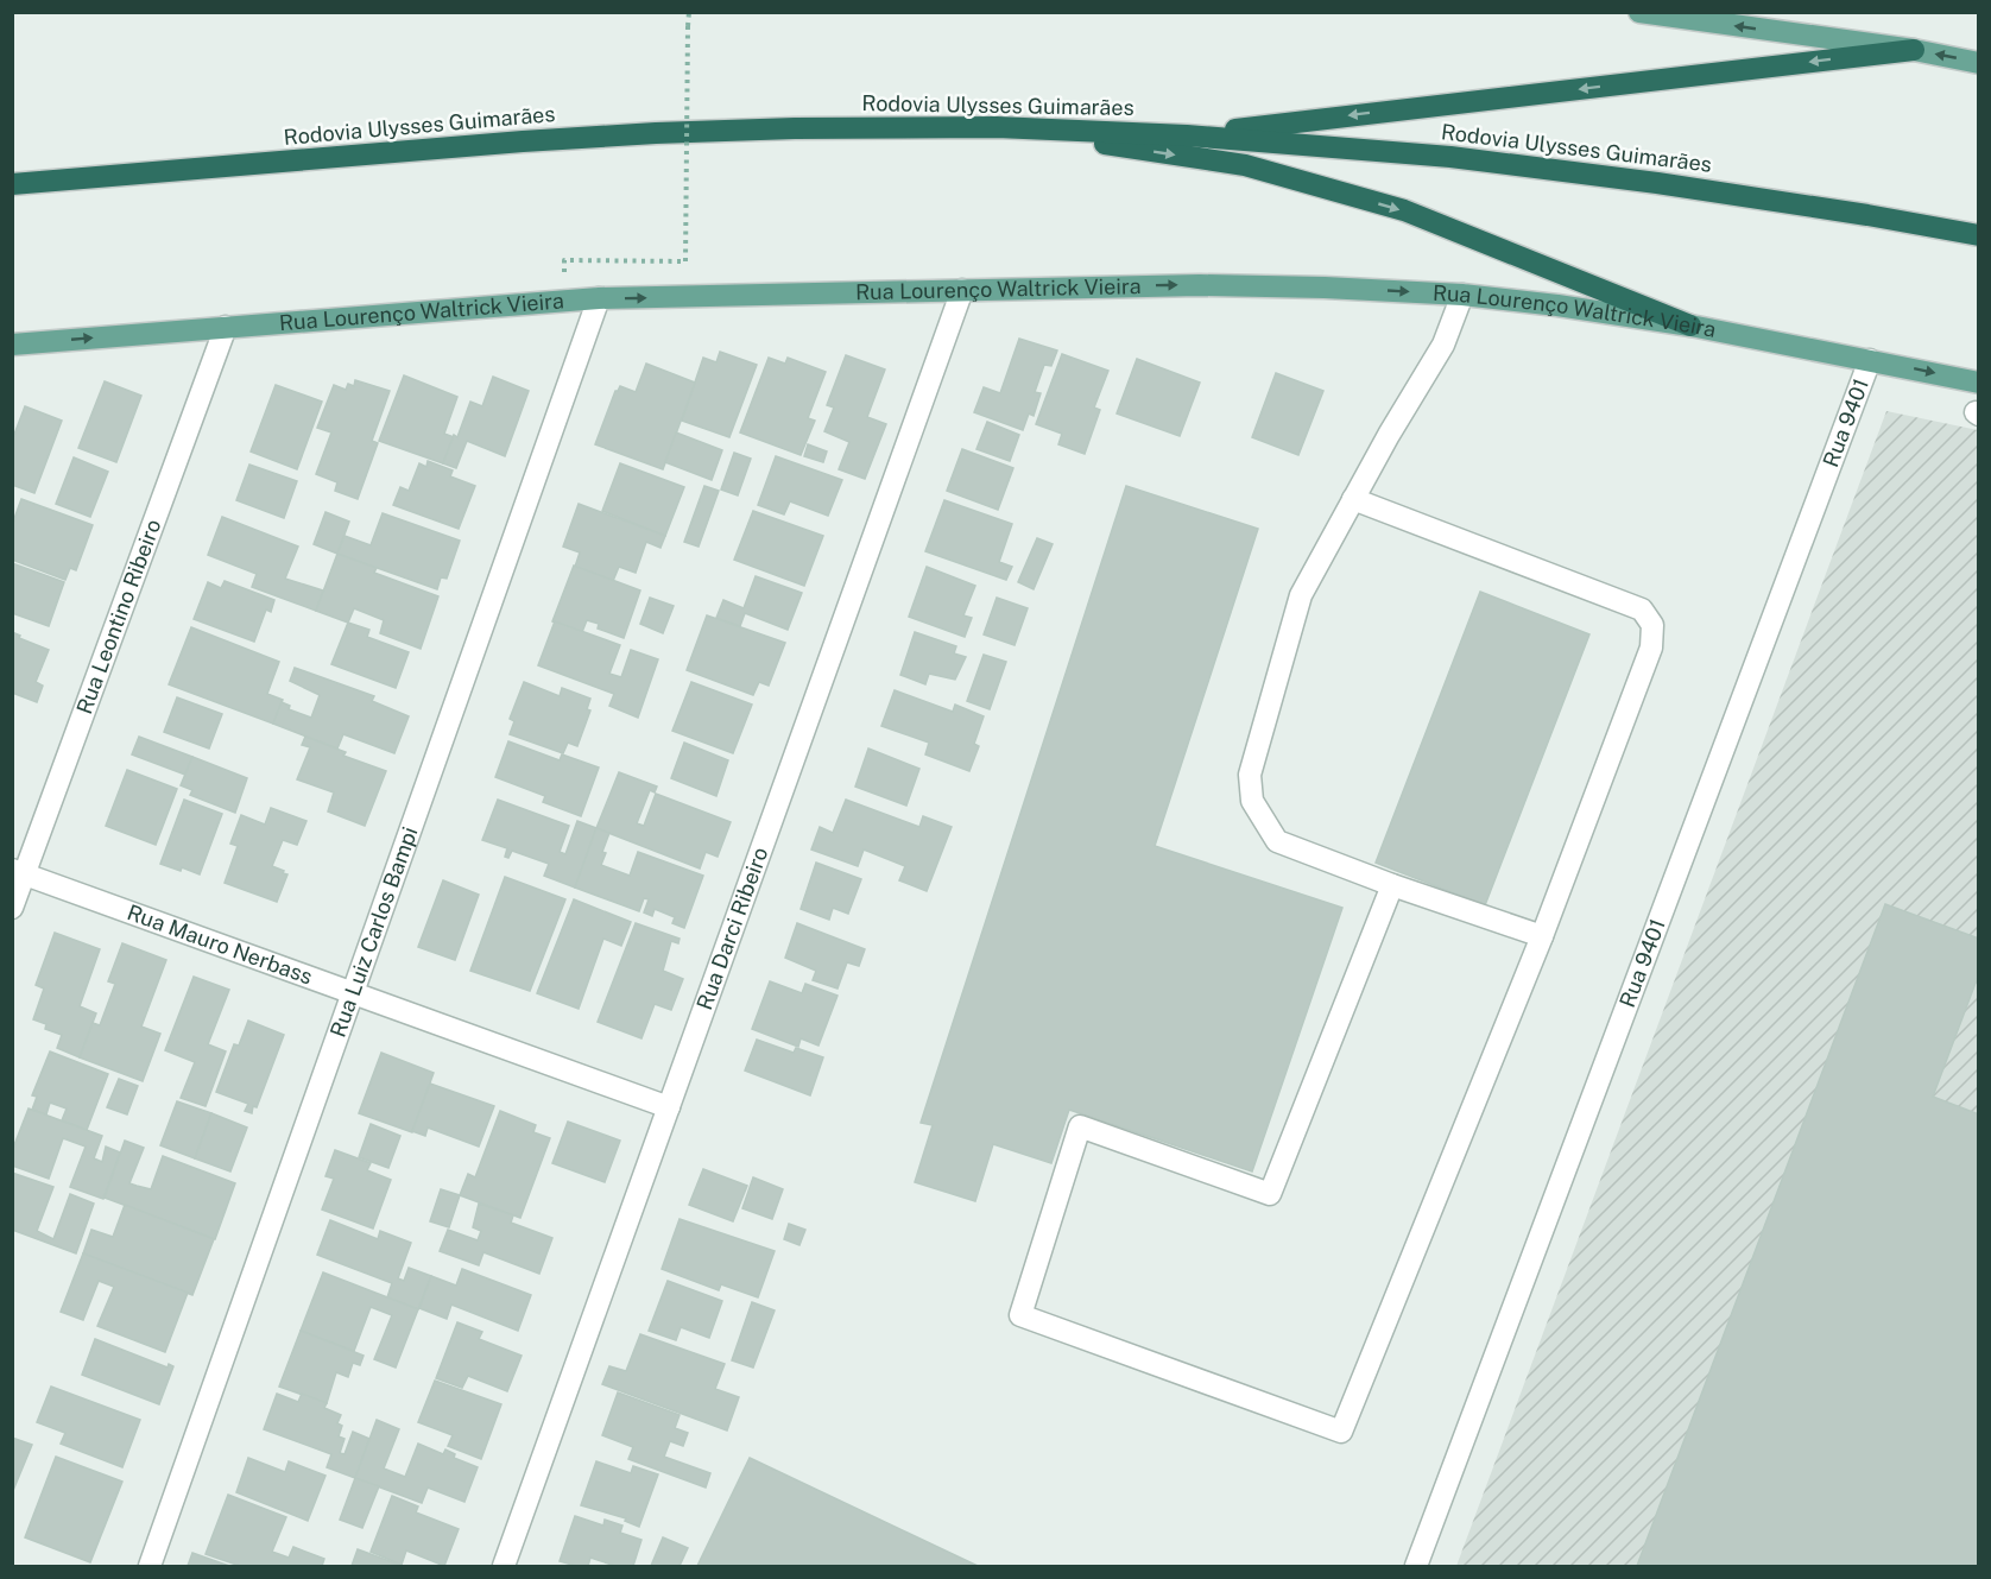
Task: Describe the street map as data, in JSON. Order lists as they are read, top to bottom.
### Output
{
  "streets": {
    "highway": ["Rodovia Ulysses Guimarães"],
    "main road": ["Rua Lourenço Waltrick Vieira"],
    "street": [
      "Rua 9401",
      "Rua Leontino Ribeiro",
      "Rua Darci Ribeiro",
      "Rua Luiz Carlos Bampi",
      "Rua Mauro Nerbass"
    ]
  },
  "crossings": [
    ["Rua Lourenço Waltrick Vieira", "Rua 9401"],
    ["Rua Lourenço Waltrick Vieira", "Rua Leontino Ribeiro"],
    ["Rua Lourenço Waltrick Vieira", "Rua Darci Ribeiro"],
    ["Rua Lourenço Waltrick Vieira", "Rua Luiz Carlos Bampi"],
    ["Rua Leontino Ribeiro", "Rua Mauro Nerbass"],
    ["Rua Darci Ribeiro", "Rua Mauro Nerbass"],
    ["Rua Luiz Carlos Bampi", "Rua Mauro Nerbass"]
  ],
  "one_way": ["Rua Lourenço Waltrick Vieira"]
}
